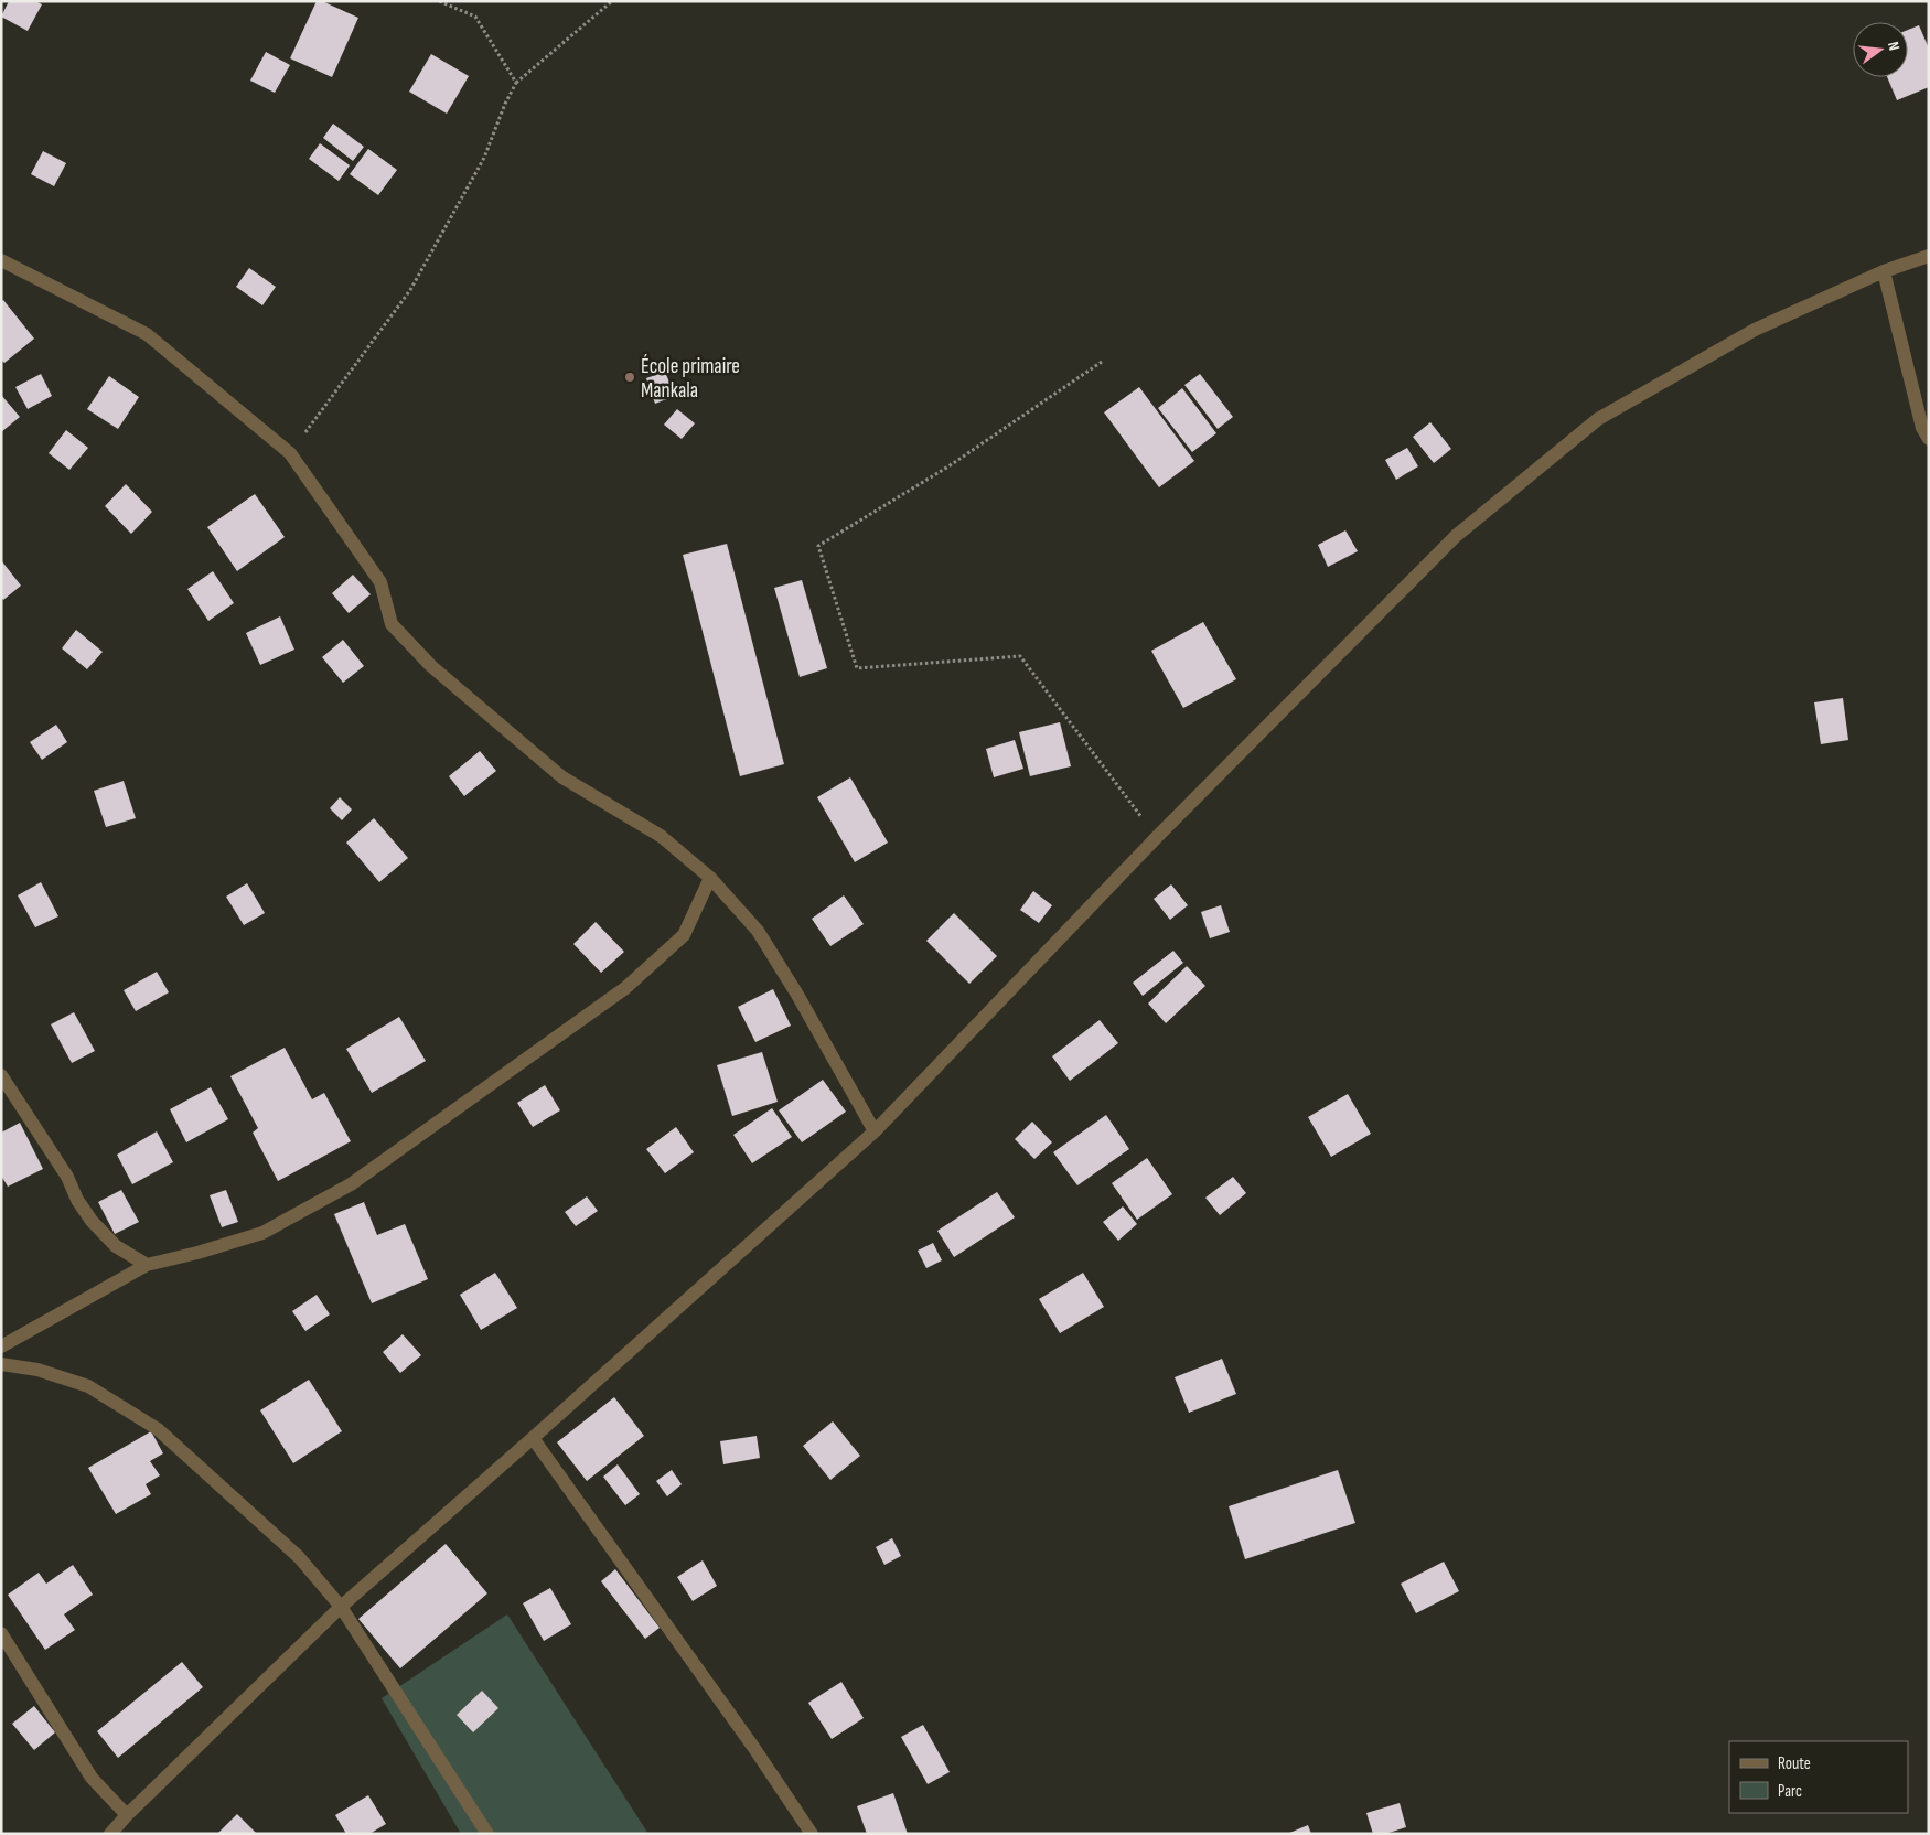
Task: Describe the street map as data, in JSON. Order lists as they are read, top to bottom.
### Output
{
  "places": ["École primaire Mankala"],
  "legend": ["Route", "Parc"],
  "north": "right"
}
